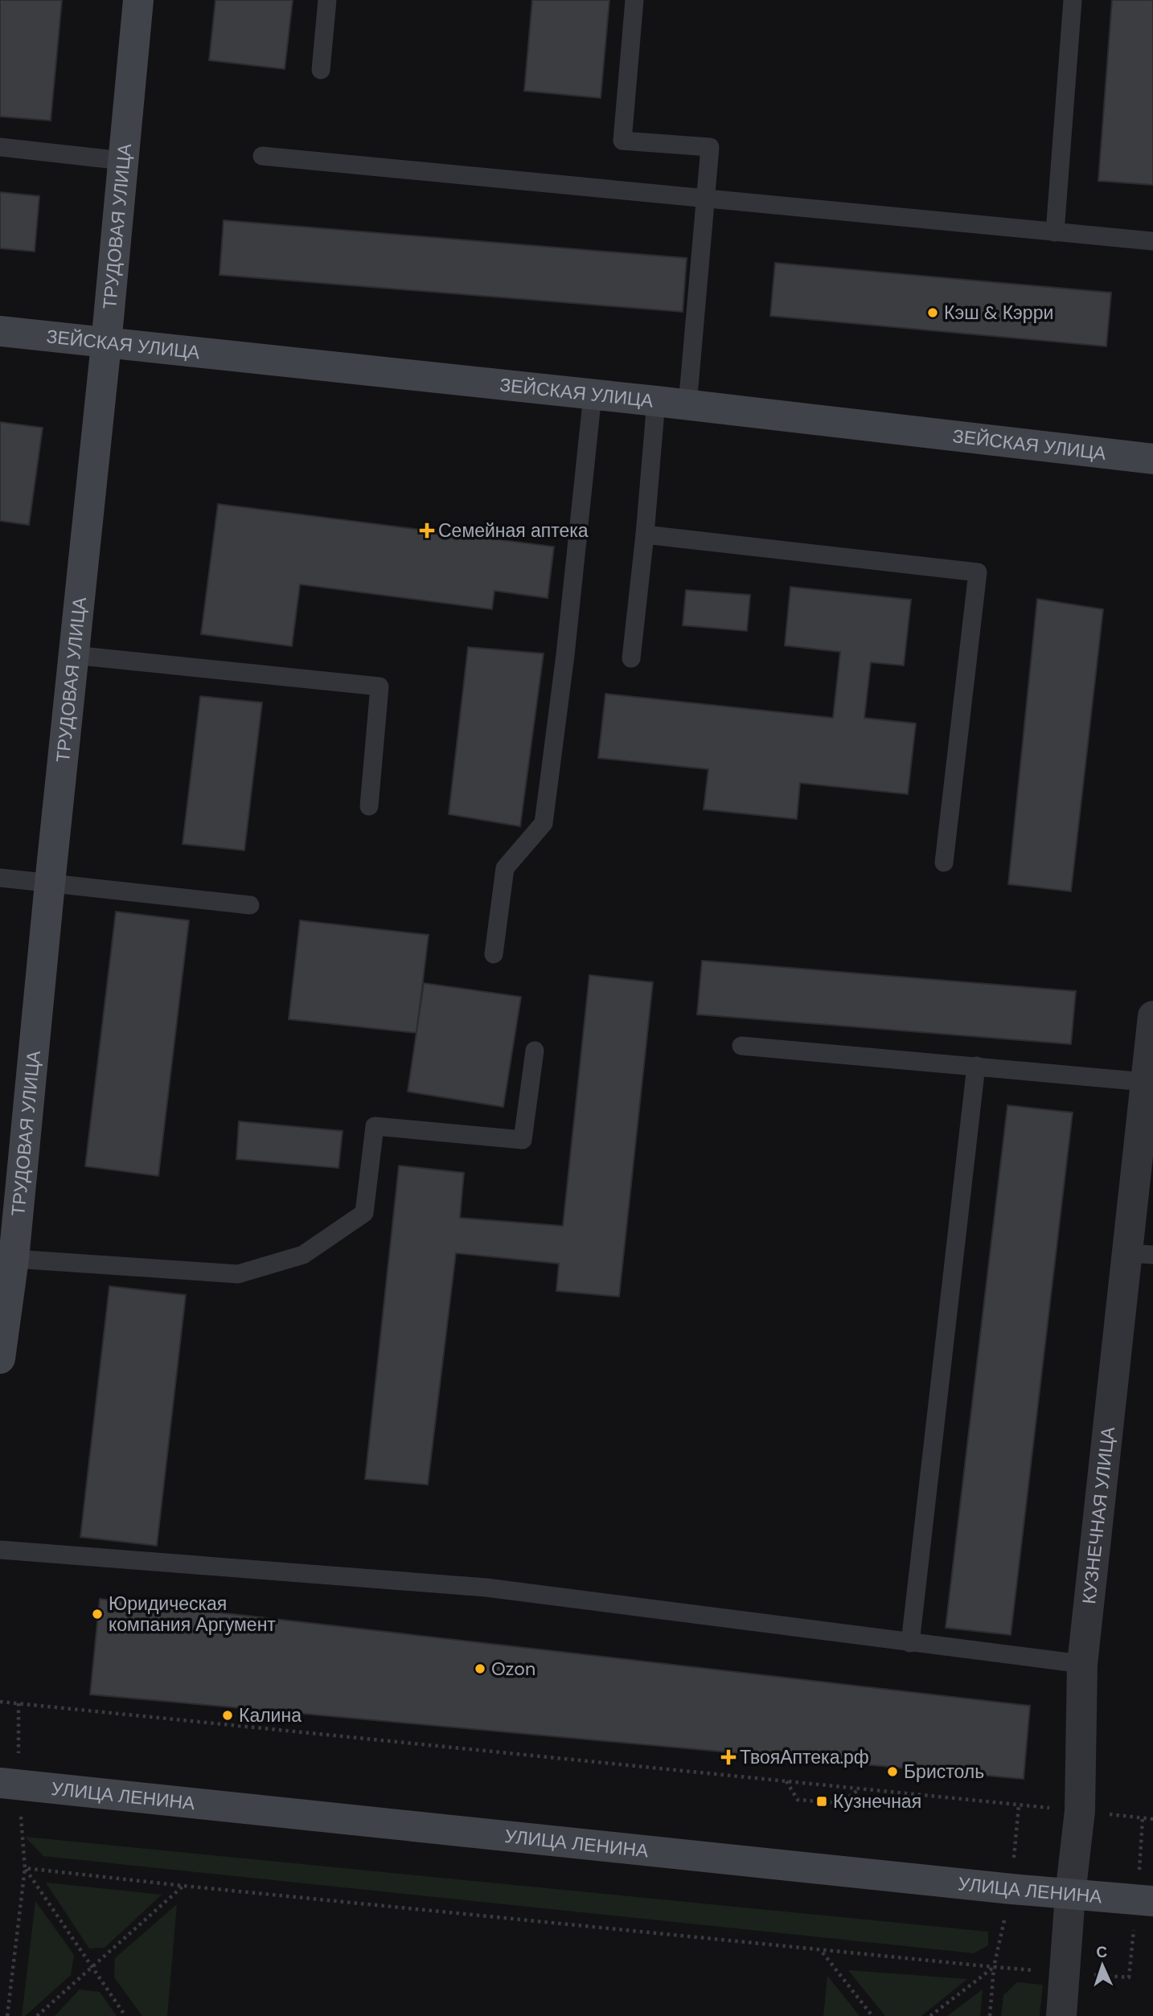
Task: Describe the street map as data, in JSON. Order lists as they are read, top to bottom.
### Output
{
  "streets": {
    "street": [
      "ТРУДОВАЯ УЛИЦА",
      "ЗЕЙСКАЯ УЛИЦА",
      "КУЗНЕЧНАЯ УЛИЦА",
      "УЛИЦА ЛЕНИНА"
    ]
  },
  "crossings": [
    ["ТРУДОВАЯ УЛИЦА", "ЗЕЙСКАЯ УЛИЦА"],
    ["КУЗНЕЧНАЯ УЛИЦА", "УЛИЦА ЛЕНИНА"]
  ],
  "places": {
    "other": [
      "Кэш & Кэрри",
      "Юридическая компания Аргумент",
      "Ozon",
      "Калина",
      "Бристоль"
    ],
    "health": ["Семейная аптека", "ТвояАптека.рф"],
    "transit": ["Кузнечная"]
  },
  "north": "top"
}
